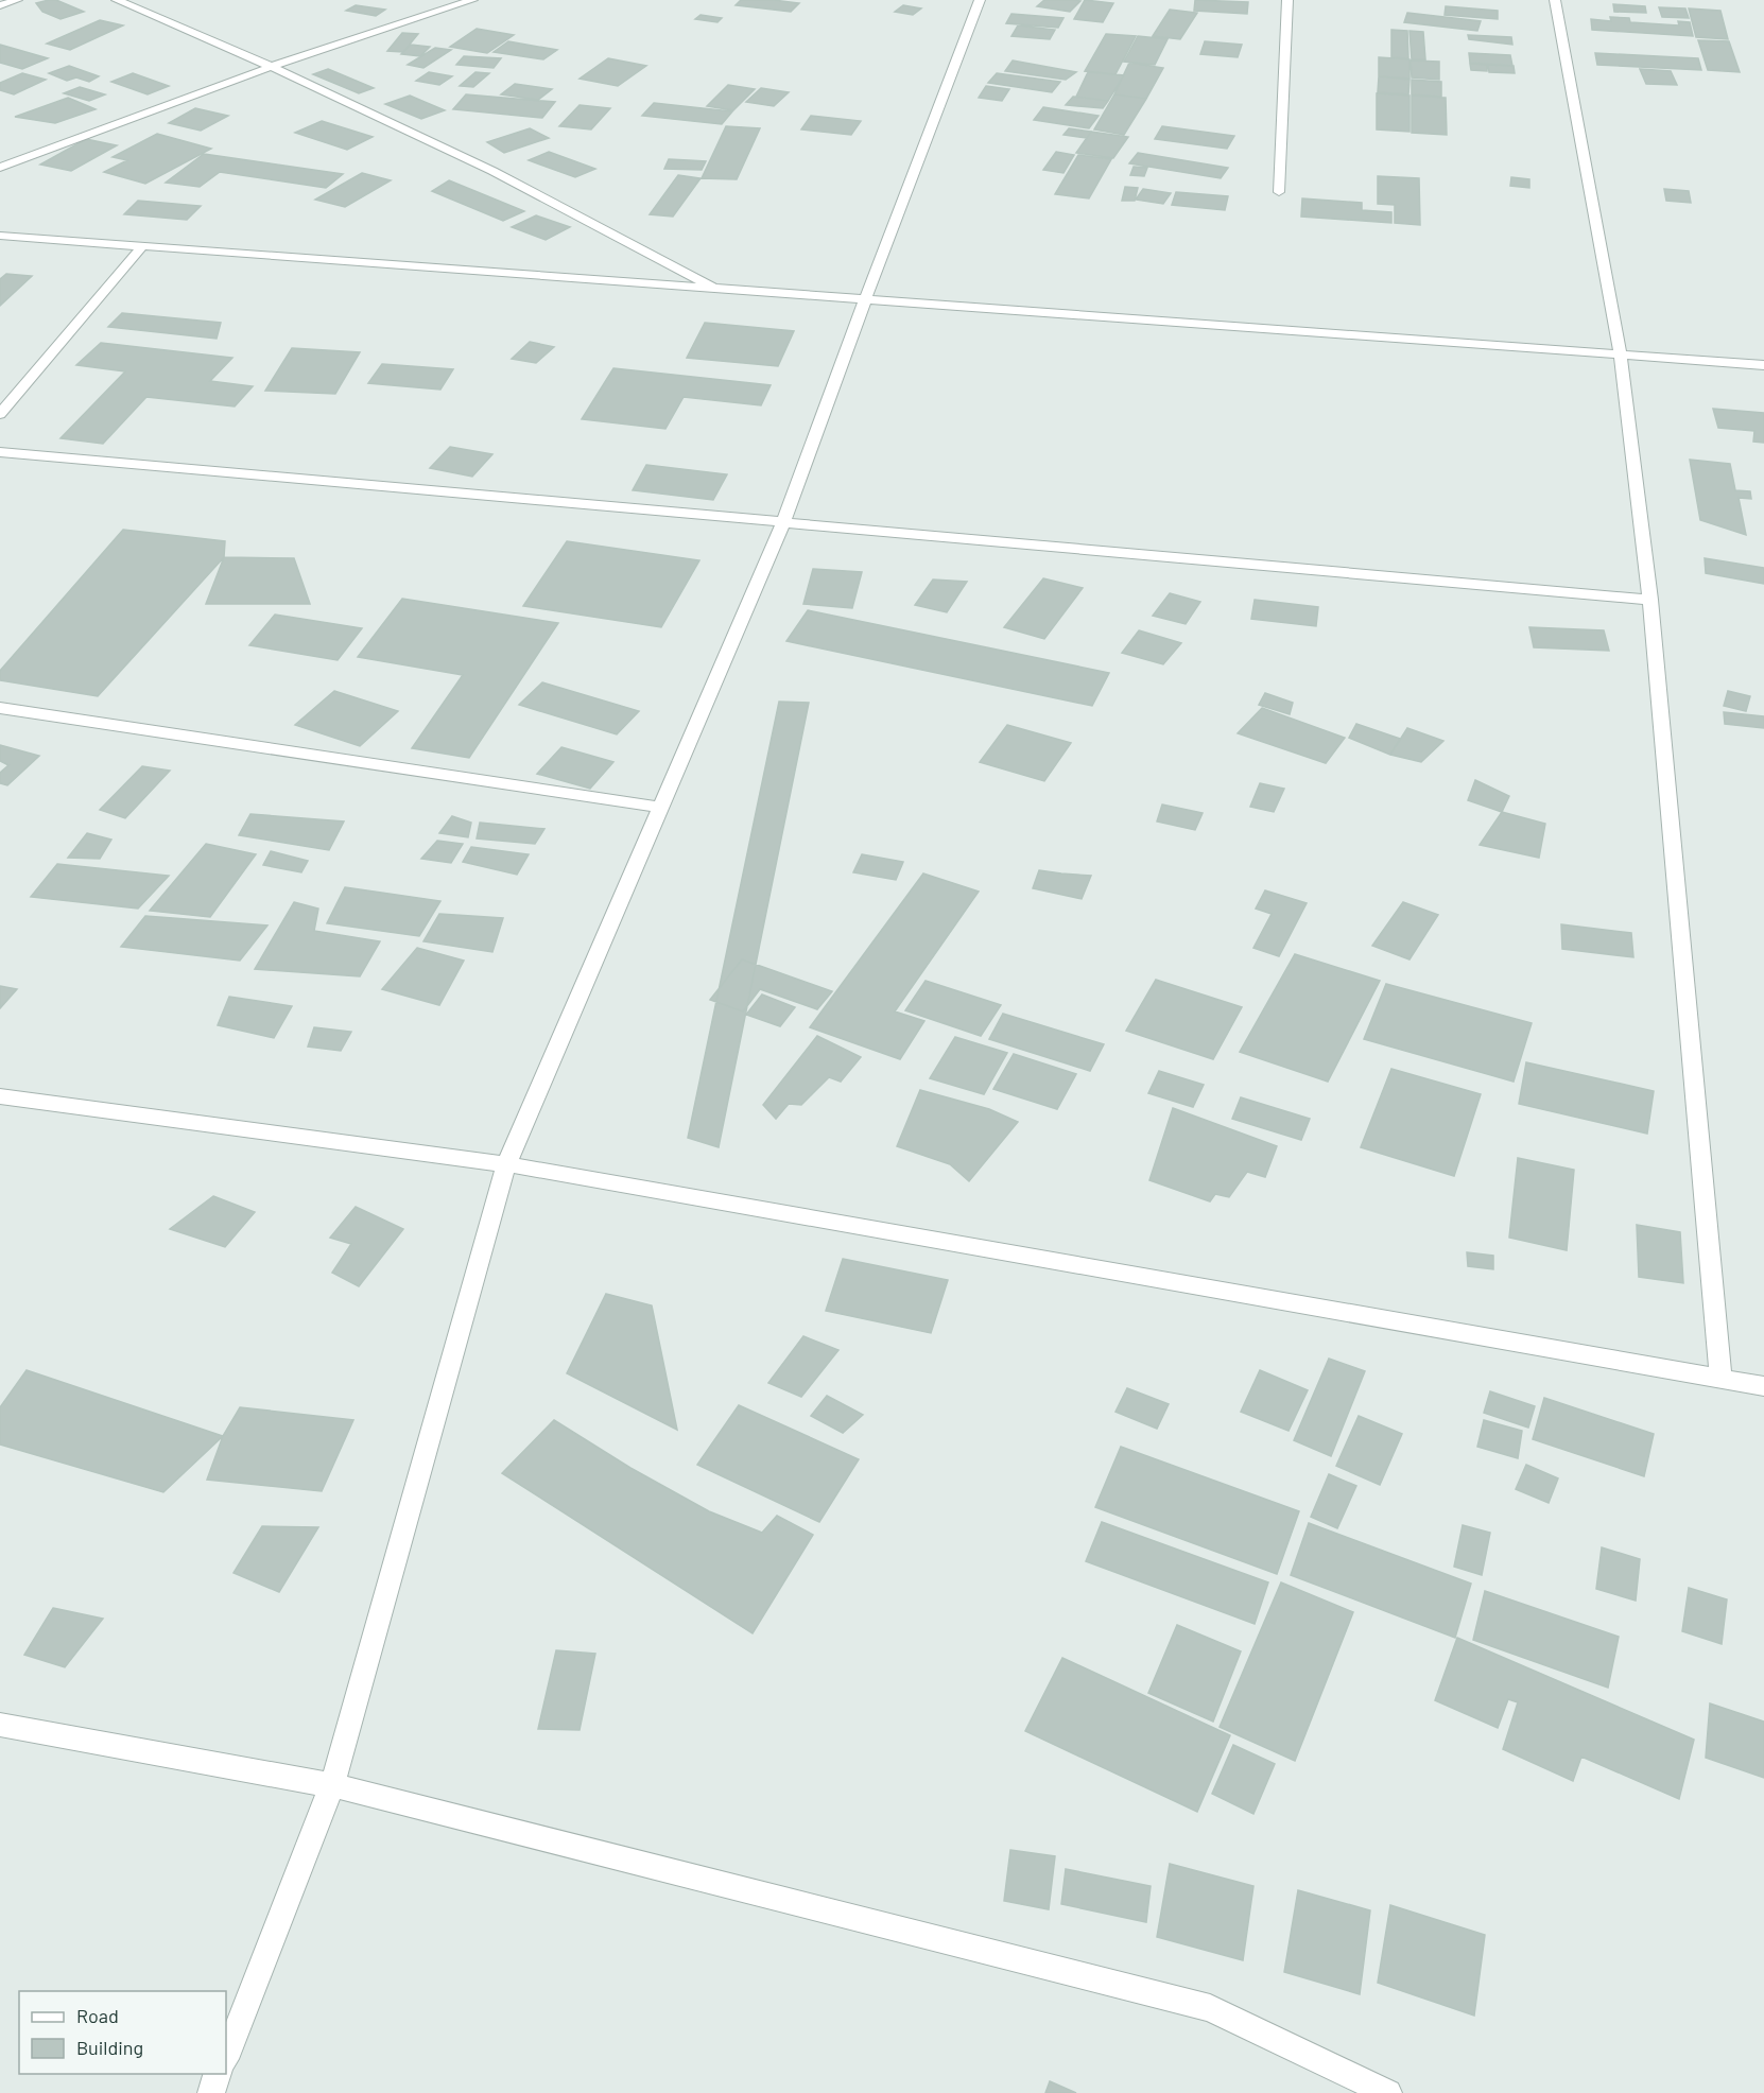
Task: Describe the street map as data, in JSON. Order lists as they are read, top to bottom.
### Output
{
  "legend": ["Road", "Building"]
}
